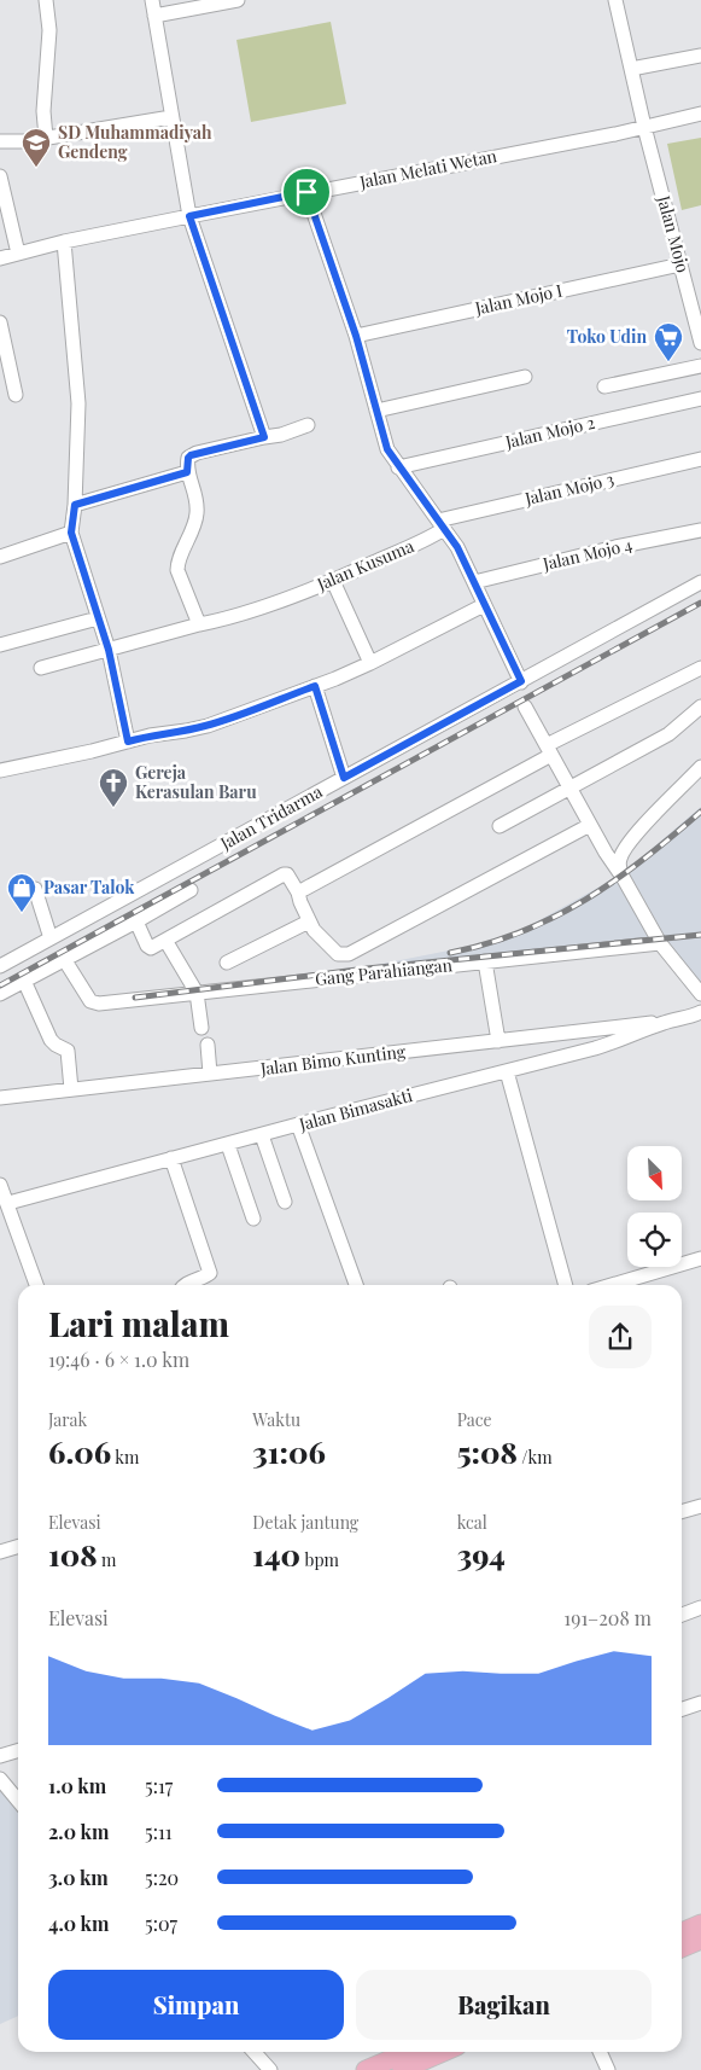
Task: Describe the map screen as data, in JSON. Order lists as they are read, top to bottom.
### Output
{
  "streets": {
    "street": [
      "Jalan Melati Wetan",
      "Jalan Mojo",
      "Jalan Mojo I",
      "Jalan Mojo 2",
      "Jalan Mojo 3",
      "Jalan Mojo 4",
      "Jalan Kusuma",
      "Jalan Tridarma",
      "Gang Parahiangan",
      "Jalan Bimo Kunting",
      "Jalan Bimasakti"
    ]
  },
  "crossings": [
    ["Jalan Melati Wetan", "Jalan Mojo"],
    ["Jalan Mojo", "Jalan Mojo I"],
    ["Jalan Mojo 3", "Jalan Kusuma"],
    ["Jalan Bimo Kunting", "Jalan Bimasakti"]
  ],
  "places": {
    "school or university": ["SD Muhammadiyah Gendeng"],
    "supermarket": ["Toko Udin"],
    "church": ["Gereja Kerasulan Baru"],
    "shop": ["Pasar Talok"]
  },
  "north": "bottom right",
  "page": {
    "heading": ["Lari malam", "19:46 · 6 × 1.0 km"],
    "stats": [
      ["Jarak", "6.06 km"],
      ["Waktu", "31:06"],
      ["Pace", "5:08 /km"],
      ["Elevasi", "108 m"],
      ["Detak jantung", "140 bpm"],
      ["kcal", "394"]
    ],
    "chart": ["Elevasi", "191–208 m"],
    "list": [
      {
        "name": "1.0 km",
        "note": "5:17"
      },
      {
        "name": "2.0 km",
        "note": "5:11"
      },
      {
        "name": "3.0 km",
        "note": "5:20"
      },
      {
        "name": "4.0 km",
        "note": "5:07"
      }
    ],
    "buttons": ["Simpan", "Bagikan"]
  }
}
